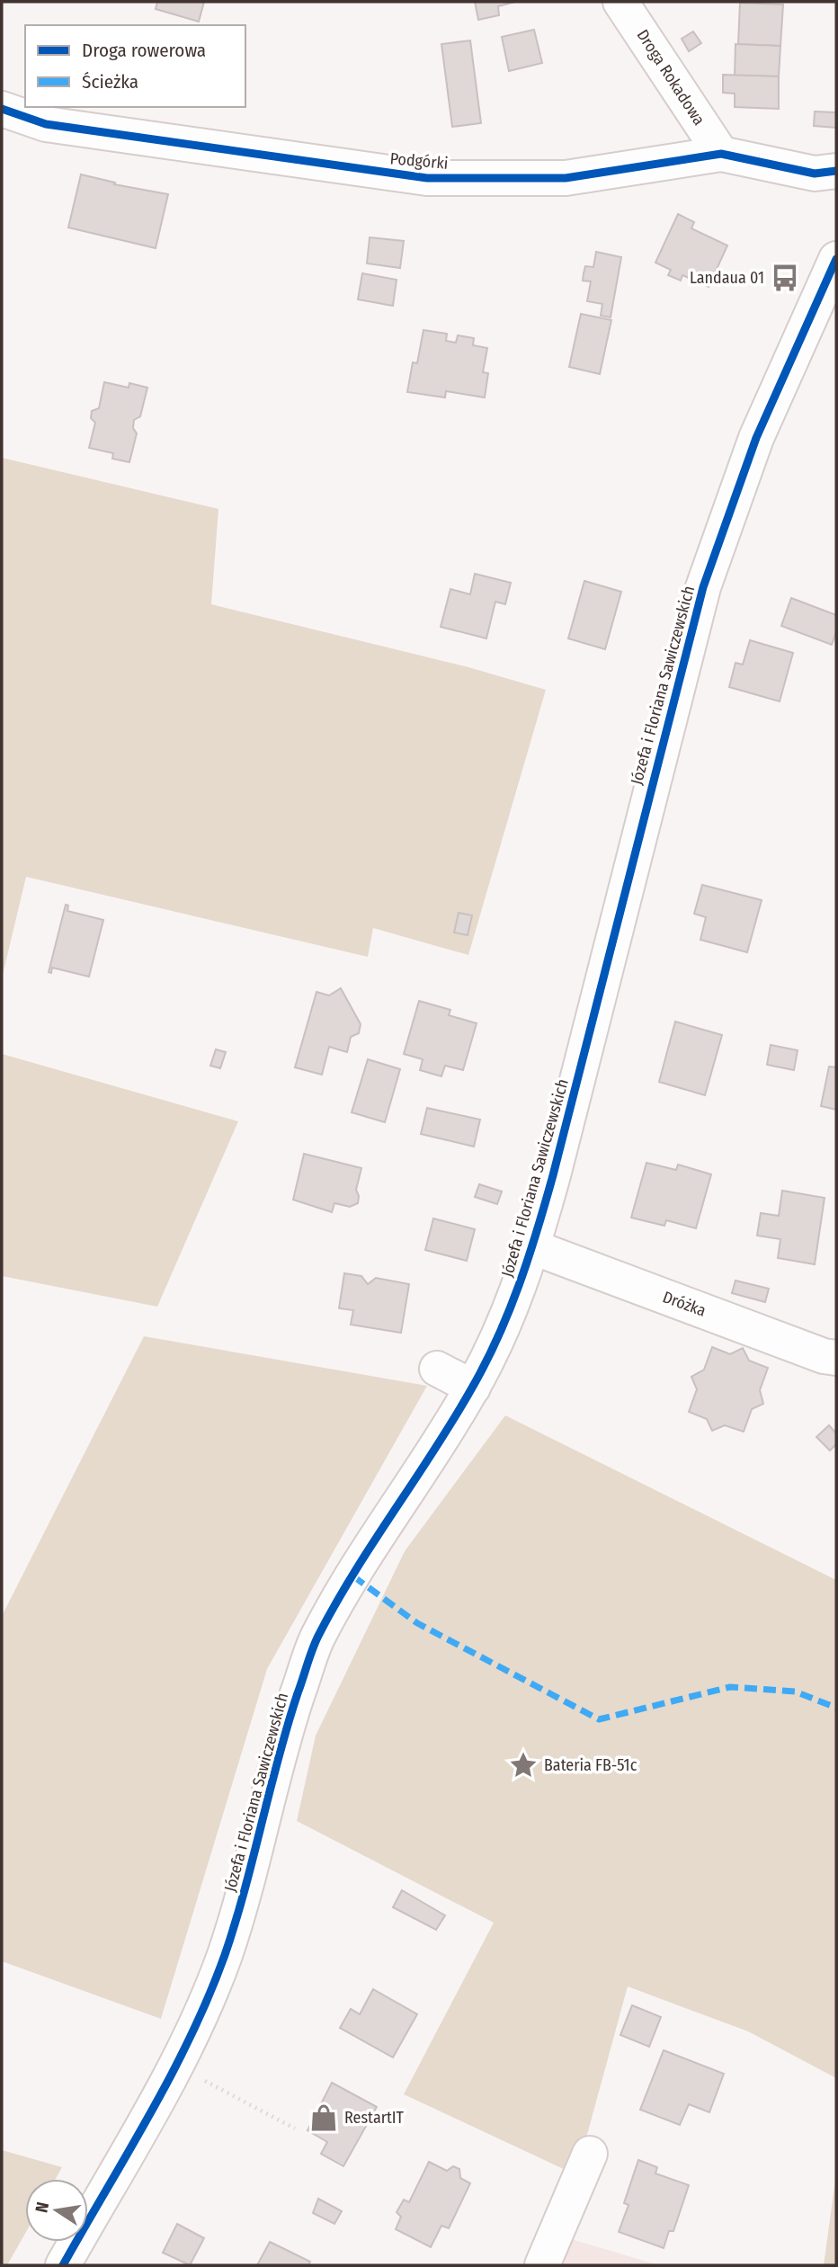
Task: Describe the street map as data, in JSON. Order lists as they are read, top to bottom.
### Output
{
  "streets": {
    "street": [
      "Droga Rokadowa",
      "Podgórki",
      "Józefa i Floriana Sawiczewskich",
      "Dróżka"
    ]
  },
  "crossings": [
    ["Droga Rokadowa", "Podgórki"],
    ["Józefa i Floriana Sawiczewskich", "Dróżka"]
  ],
  "places": {
    "bus stop": ["Landaua 01"],
    "place": ["Bateria FB-51c"],
    "shop": ["RestartIT"]
  },
  "legend": ["Droga rowerowa", "Ścieżka"],
  "north": "left"
}
